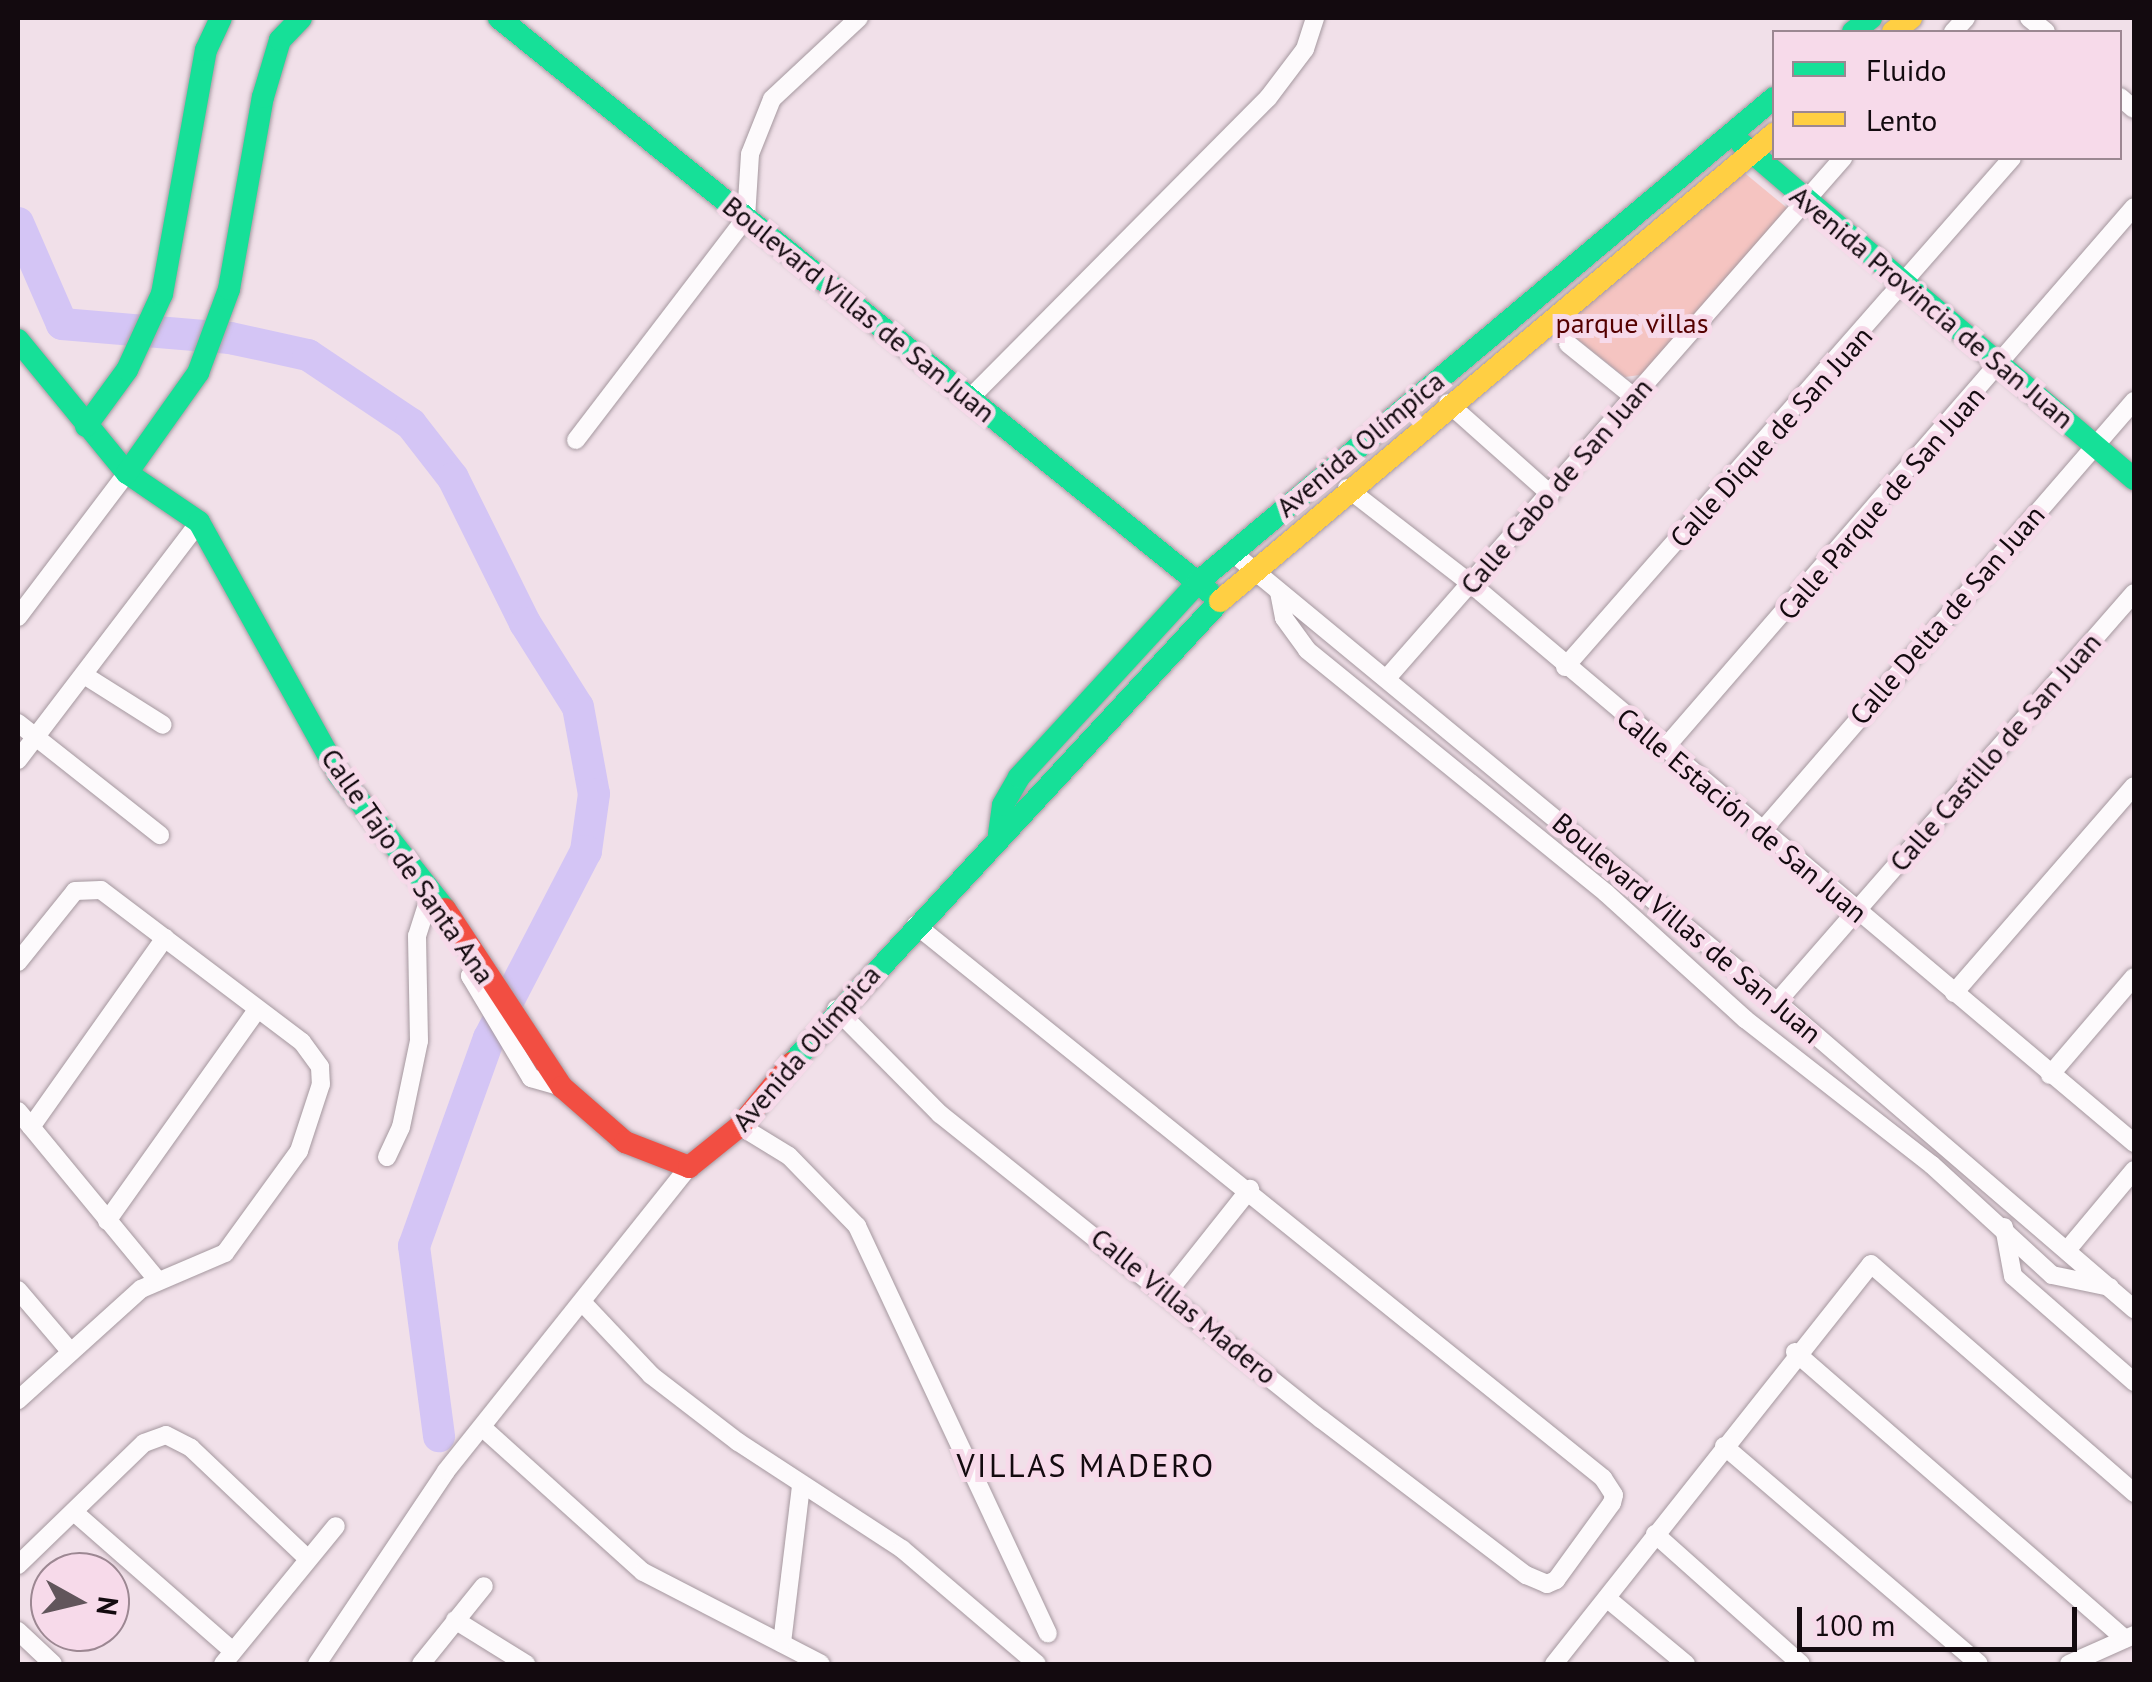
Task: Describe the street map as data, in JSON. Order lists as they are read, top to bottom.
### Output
{
  "streets": {
    "street": [
      "Avenida Provincia de San Juan",
      "Boulevard Villas de San Juan",
      "Calle Dique de San Juan",
      "Avenida Olímpica",
      "Calle Cabo de San Juan",
      "Calle Parque de San Juan",
      "Calle Delta de San Juan",
      "Calle Castillo de San Juan",
      "Calle Estación de San Juan",
      "Calle Tajo de Santa Ana",
      "Calle Villas Madero"
    ]
  },
  "crossings": [
    ["Avenida Provincia de San Juan", "Calle Dique de San Juan"],
    ["Avenida Provincia de San Juan", "Avenida Olímpica"],
    ["Avenida Provincia de San Juan", "Calle Cabo de San Juan"],
    ["Avenida Provincia de San Juan", "Calle Parque de San Juan"],
    ["Avenida Provincia de San Juan", "Calle Delta de San Juan"],
    ["Boulevard Villas de San Juan", "Avenida Olímpica"],
    ["Boulevard Villas de San Juan", "Calle Cabo de San Juan"],
    ["Boulevard Villas de San Juan", "Calle Castillo de San Juan"],
    ["Calle Dique de San Juan", "Calle Estación de San Juan"],
    ["Avenida Olímpica", "Calle Estación de San Juan"],
    ["Avenida Olímpica", "Calle Tajo de Santa Ana"],
    ["Avenida Olímpica", "Calle Villas Madero"],
    ["Calle Cabo de San Juan", "Calle Estación de San Juan"],
    ["Calle Parque de San Juan", "Calle Estación de San Juan"],
    ["Calle Delta de San Juan", "Calle Estación de San Juan"],
    ["Calle Castillo de San Juan", "Calle Estación de San Juan"]
  ],
  "districts": ["VILLAS MADERO"],
  "parks": ["parque villas"],
  "legend": ["Fluido", "Lento"],
  "scale_bar": "100 m",
  "north": "right"
}
